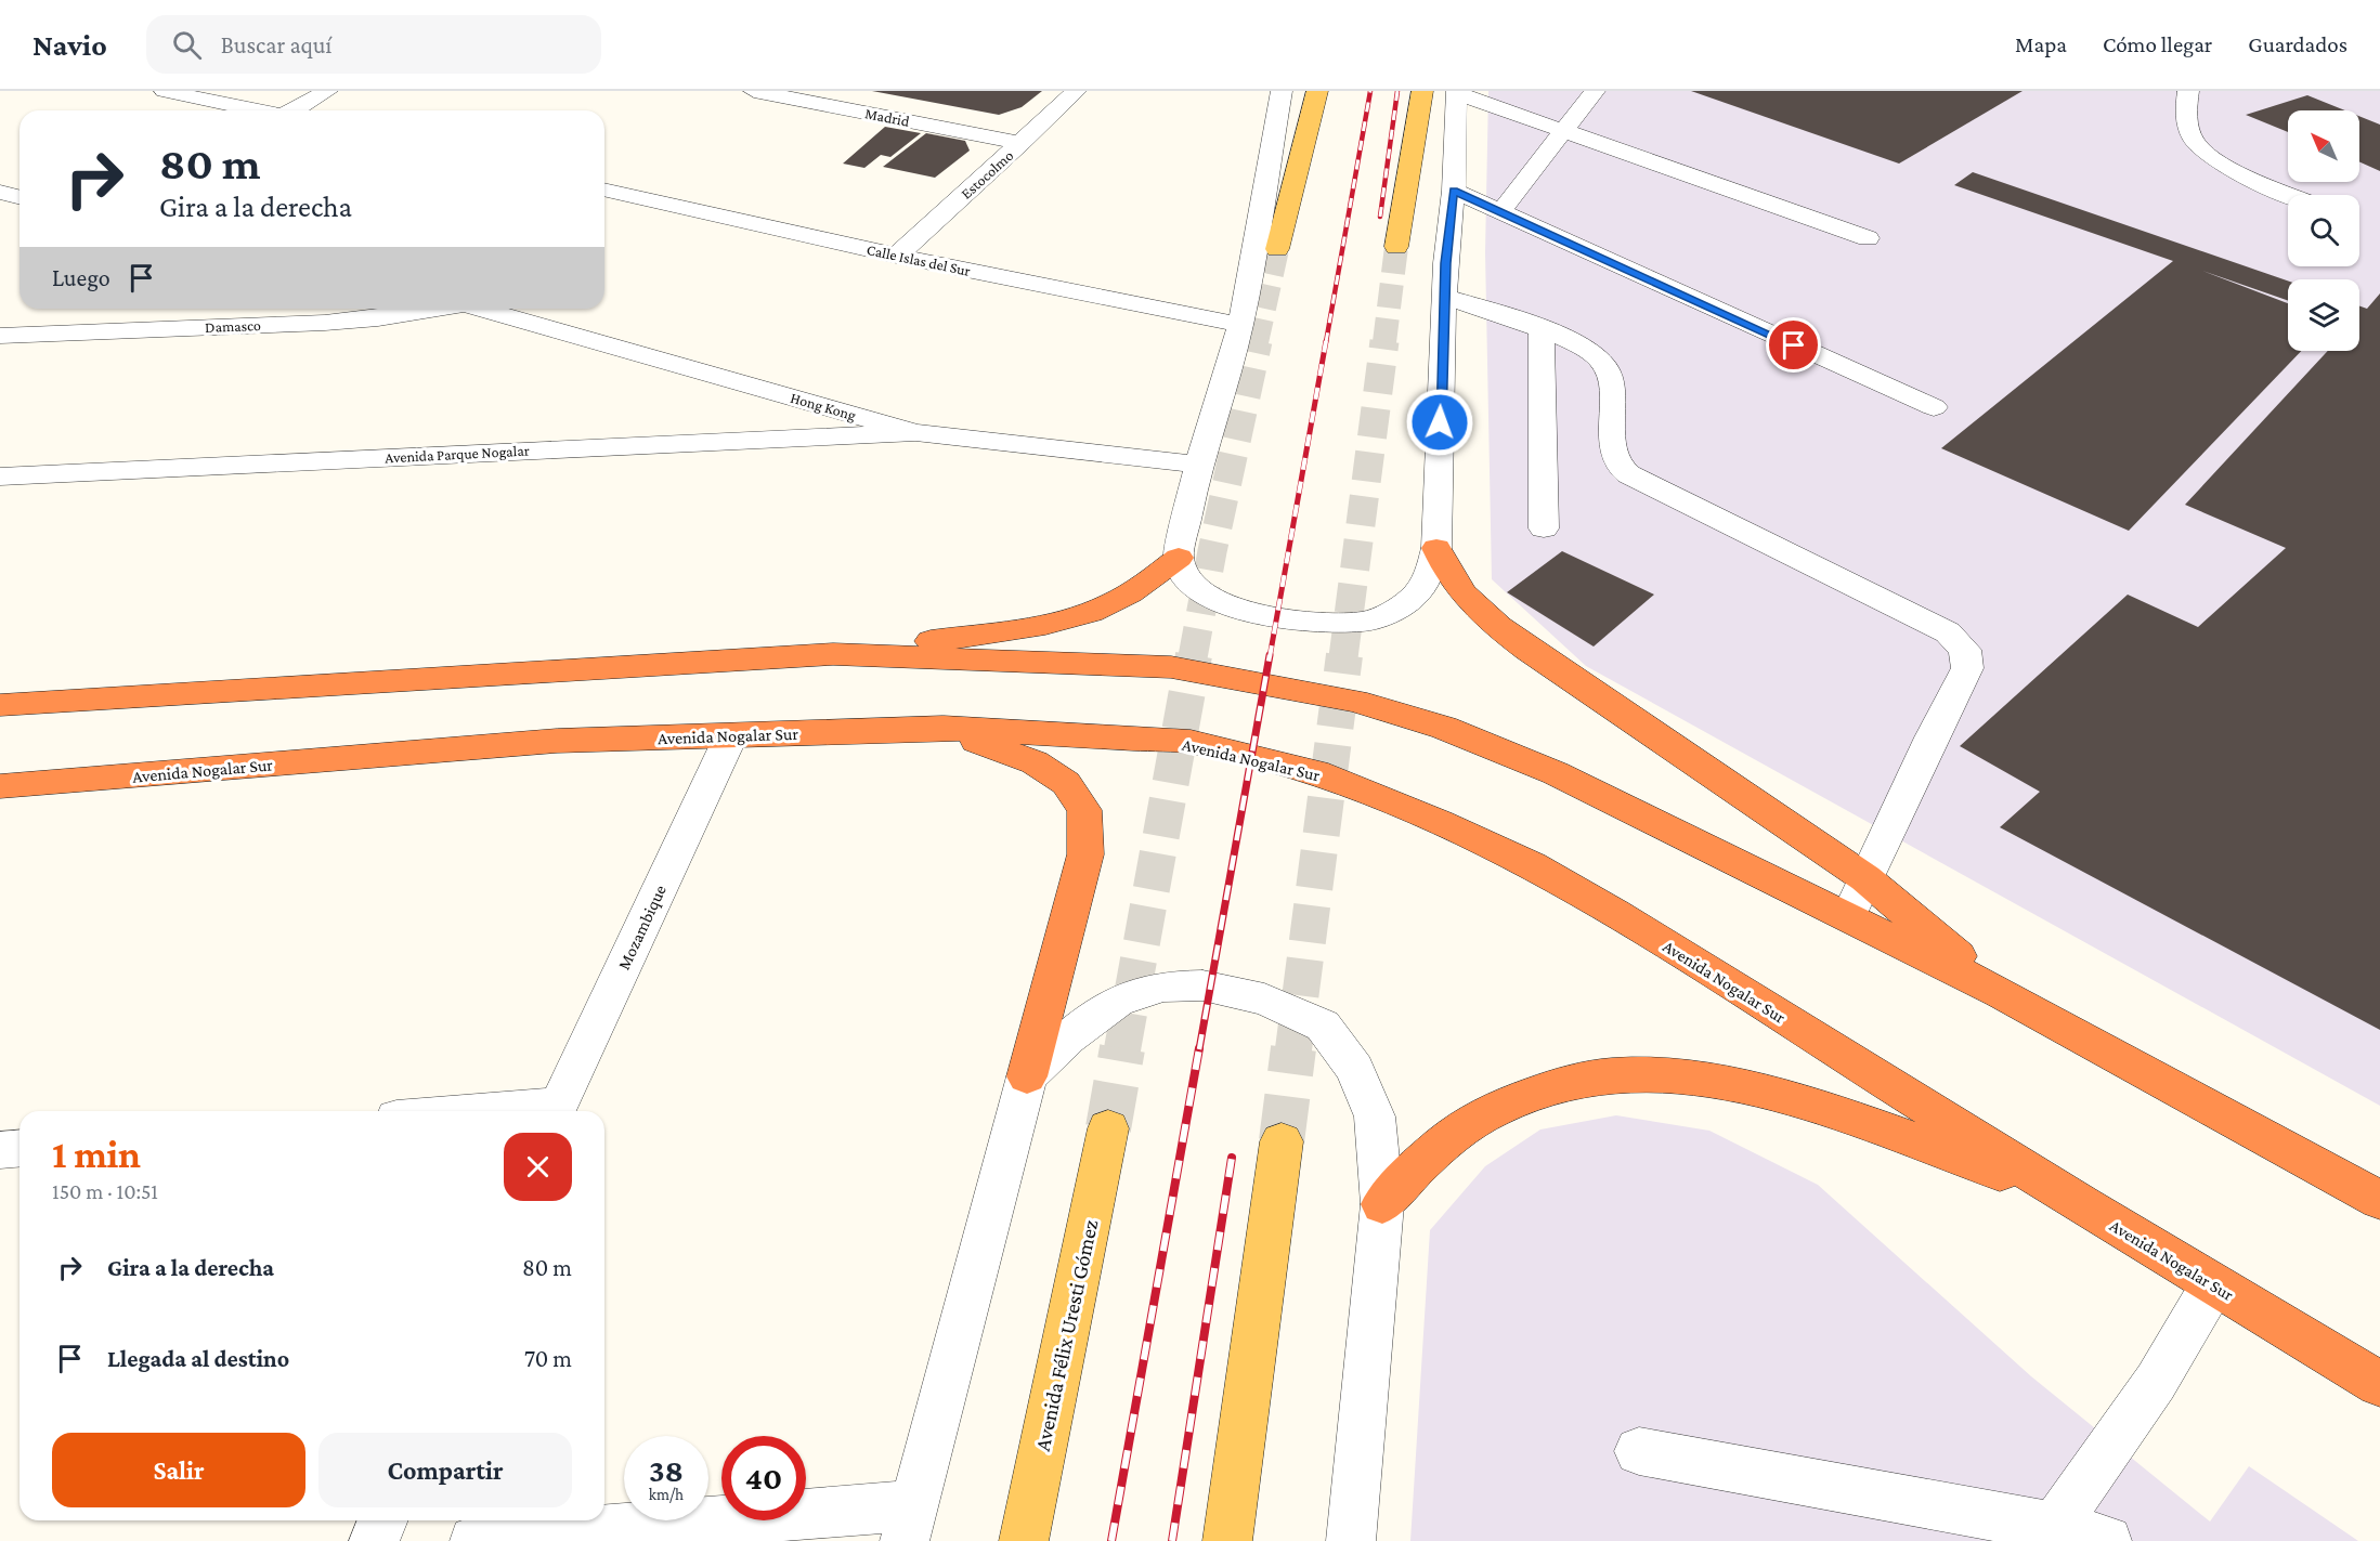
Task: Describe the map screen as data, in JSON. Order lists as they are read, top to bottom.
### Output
{
  "streets": {
    "highway": ["Avenida Nogalar Sur"],
    "main road": ["Avenida Félix Uresti Gómez"],
    "street": [
      "Madrid",
      "Estocolmo",
      "Calle Islas del Sur",
      "Damasco",
      "Hong Kong",
      "Avenida Parque Nogalar",
      "Mozambique"
    ]
  },
  "crossings": [
    ["Madrid", "Estocolmo"],
    ["Estocolmo", "Calle Islas del Sur"],
    ["Hong Kong", "Avenida Parque Nogalar"],
    ["Avenida Nogalar Sur", "Mozambique"]
  ],
  "north": "top left",
  "page": {
    "header": "Navio",
    "search": "Buscar aquí",
    "nav": ["Mapa", "Cómo llegar", "Guardados"],
    "turn": ["80 m", "Gira a la derecha"],
    "then": "Luego",
    "heading": ["1 min", "150 m · 10:51"],
    "list": [
      {
        "name": "Gira a la derecha",
        "value": "80 m"
      },
      {
        "name": "Llegada al destino",
        "value": "70 m"
      }
    ],
    "buttons": ["Salir", "Compartir"],
    "speed": "38 km/h",
    "limit": "40"
  }
}
